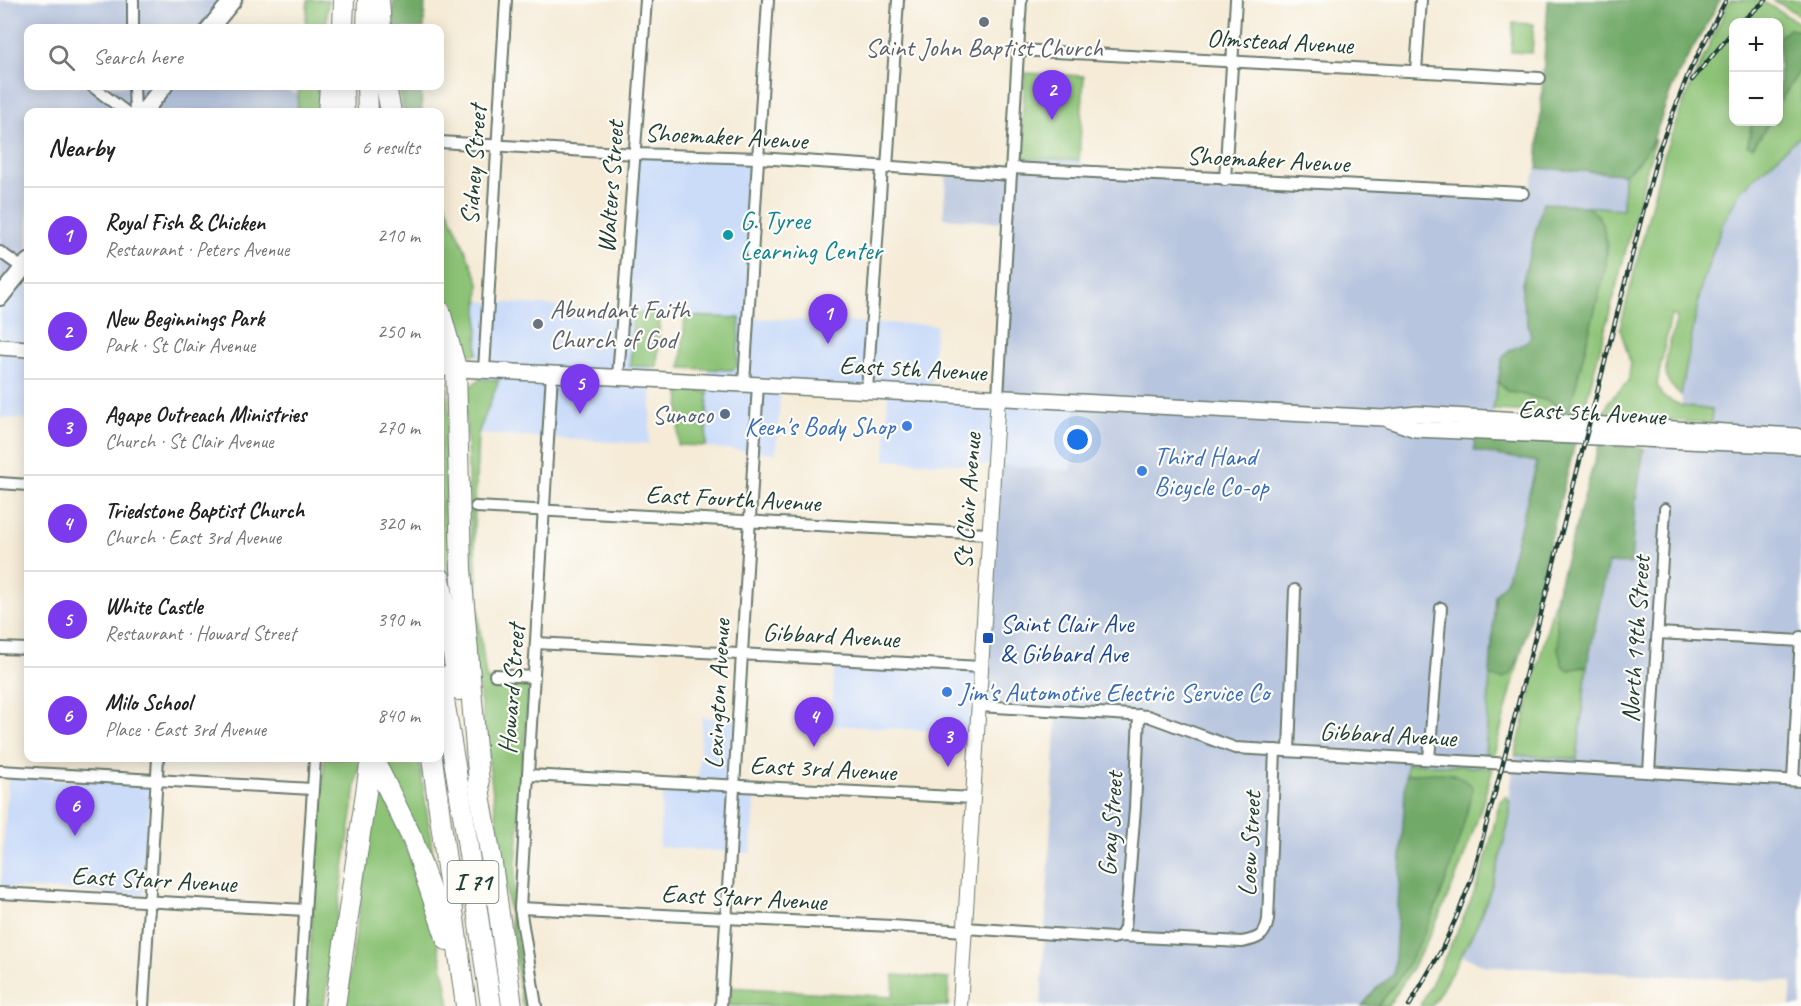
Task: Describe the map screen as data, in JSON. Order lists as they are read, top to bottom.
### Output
{
  "streets": {
    "highway": ["I 71"],
    "main road": ["East 5th Avenue"],
    "street": [
      "Olmstead Avenue",
      "Shoemaker Avenue",
      "Sidney Street",
      "Walters Street",
      "East Fourth Avenue",
      "St Clair Avenue",
      "Gibbard Avenue",
      "North 19th Street",
      "Howard Street",
      "Lexington Avenue",
      "East 3rd Avenue",
      "Gray Street",
      "Loew Street",
      "East Starr Avenue"
    ]
  },
  "crossings": [
    ["Olmstead Avenue", "St Clair Avenue"],
    ["Shoemaker Avenue", "Sidney Street"],
    ["Shoemaker Avenue", "Walters Street"],
    ["Shoemaker Avenue", "St Clair Avenue"],
    ["Shoemaker Avenue", "Lexington Avenue"],
    ["Sidney Street", "East 5th Avenue"],
    ["Walters Street", "East 5th Avenue"],
    ["East 5th Avenue", "St Clair Avenue"],
    ["East 5th Avenue", "Howard Street"],
    ["East 5th Avenue", "Lexington Avenue"],
    ["East Fourth Avenue", "St Clair Avenue"],
    ["East Fourth Avenue", "Howard Street"],
    ["East Fourth Avenue", "Lexington Avenue"],
    ["St Clair Avenue", "Gibbard Avenue"],
    ["St Clair Avenue", "East 3rd Avenue"],
    ["St Clair Avenue", "East Starr Avenue"],
    ["Gibbard Avenue", "North 19th Street"],
    ["Gibbard Avenue", "Howard Street"],
    ["Gibbard Avenue", "Lexington Avenue"],
    ["Gibbard Avenue", "Gray Street"],
    ["Gibbard Avenue", "Loew Street"],
    ["Howard Street", "East 3rd Avenue"],
    ["Howard Street", "East Starr Avenue"],
    ["Lexington Avenue", "East 3rd Avenue"],
    ["Lexington Avenue", "East Starr Avenue"],
    ["Gray Street", "East Starr Avenue"],
    ["Loew Street", "East Starr Avenue"]
  ],
  "places": {
    "other": [
      "Saint John Baptist Church",
      "G. Tyree Learning Center",
      "Abundant Faith Church of God",
      "Sunoco",
      "Keen's Body Shop",
      "Third Hand Bicycle Co-op",
      "Jim's Automotive Electric Service Co"
    ],
    "transit": ["Saint Clair Ave & Gibbard Ave"]
  },
  "page": {
    "map_buttons": ["+", "−"],
    "search": "Search here",
    "pins": [
      "2",
      "1",
      "5",
      "4",
      "3",
      "6"
    ],
    "heading": ["Nearby", "6 results"],
    "list": [
      {
        "mark": "1",
        "name": "Royal Fish & Chicken",
        "note": "Restaurant · Peters Avenue",
        "value": "210 m"
      },
      {
        "mark": "2",
        "name": "New Beginnings Park",
        "note": "Park · St Clair Avenue",
        "value": "250 m"
      },
      {
        "mark": "3",
        "name": "Agape Outreach Ministries",
        "note": "Church · St Clair Avenue",
        "value": "270 m"
      },
      {
        "mark": "4",
        "name": "Triedstone Baptist Church",
        "note": "Church · East 3rd Avenue",
        "value": "320 m"
      },
      {
        "mark": "5",
        "name": "White Castle",
        "note": "Restaurant · Howard Street",
        "value": "390 m"
      },
      {
        "mark": "6",
        "name": "Milo School",
        "note": "Place · East 3rd Avenue",
        "value": "840 m"
      }
    ]
  }
}
